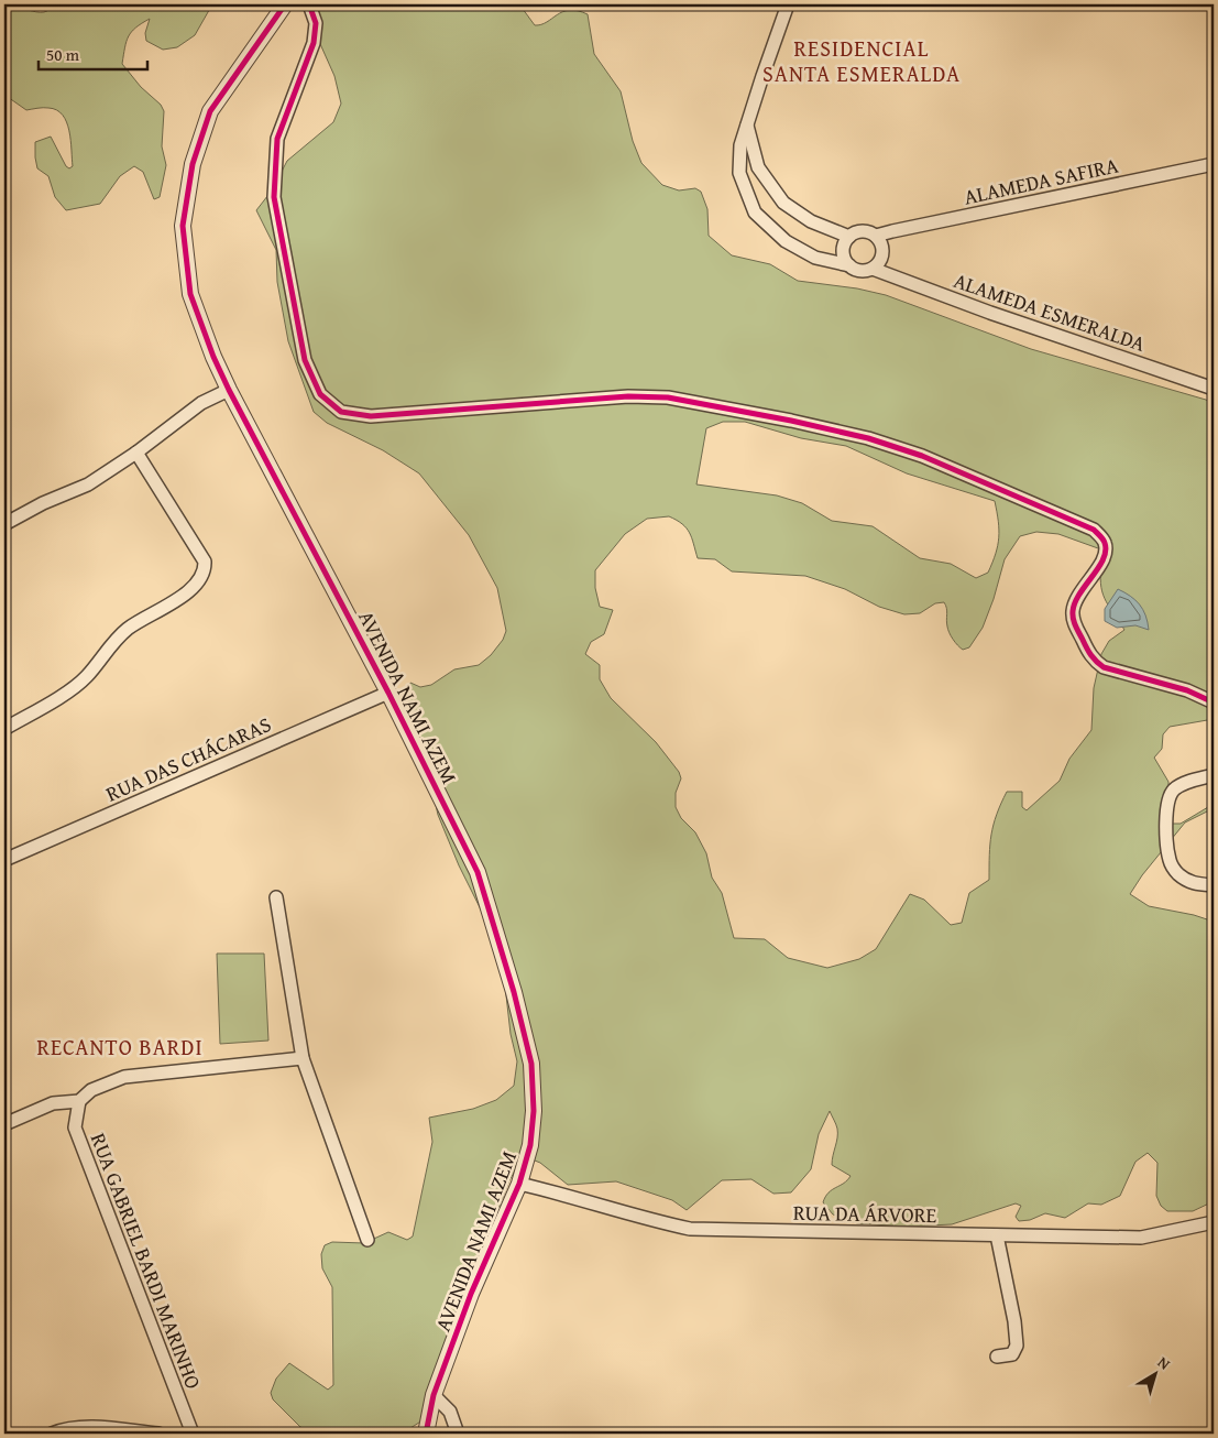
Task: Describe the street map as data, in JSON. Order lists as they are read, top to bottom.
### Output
{
  "streets": {
    "street": [
      "ALAMEDA SAFIRA",
      "ALAMEDA ESMERALDA",
      "AVENIDA NAMI AZEM",
      "RUA DAS CHÁCARAS",
      "RUA DA ÁRVORE",
      "RUA GABRIEL BARDI MARINHO"
    ]
  },
  "crossings": [
    ["ALAMEDA SAFIRA", "ALAMEDA ESMERALDA"],
    ["AVENIDA NAMI AZEM", "RUA DAS CHÁCARAS"],
    ["AVENIDA NAMI AZEM", "RUA DA ÁRVORE"]
  ],
  "districts": ["RESIDENCIAL SANTA ESMERALDA", "RECANTO BARDI"],
  "scale_bar": "50 m",
  "north": "top right"
}
